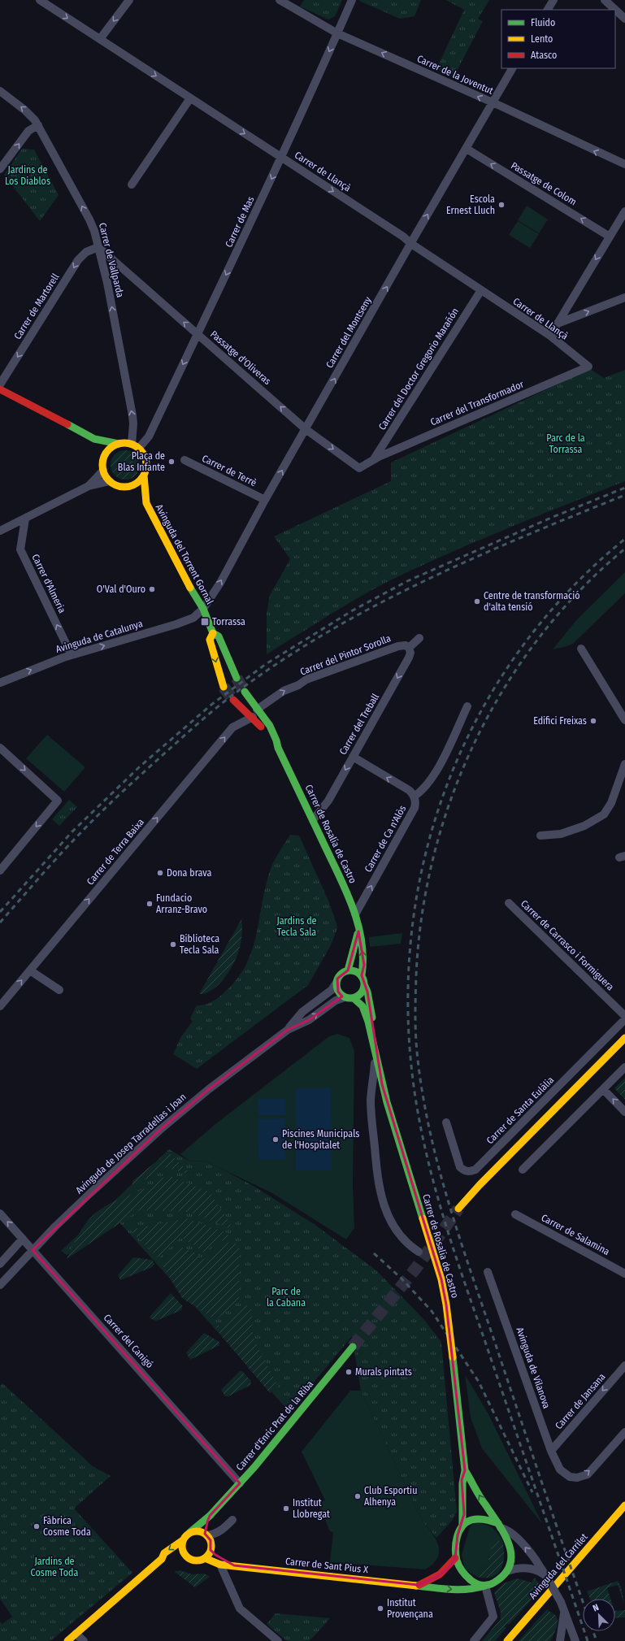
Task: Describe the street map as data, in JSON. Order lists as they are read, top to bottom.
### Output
{
  "streets": {
    "street": [
      "Carrer de la Joventut",
      "Carrer de Llançà",
      "Passatge de Colom",
      "Carrer de Mas",
      "Carrer de Vallparda",
      "Carrer de Martorell",
      "Carrer del Montseny",
      "Passatge d'Oliveras",
      "Carrer del Doctor Gregorio Marañón",
      "Carrer del Transformador",
      "Carrer de Terrè",
      "Avinguda del Torrent Gornal",
      "Carrer d'Almeria",
      "Avinguda de Catalunya",
      "Carrer del Pintor Sorolla",
      "Carrer del Treball",
      "Carrer de Rosalía de Castro",
      "Carrer de Ca n'Alòs",
      "Carrer de Terra Baixa",
      "Carrer de Carrasco i Formiguera",
      "Carrer de Santa Eulàlia",
      "Avinguda de Josep Tarradellas i Joan",
      "Carrer de Salamina",
      "Carrer del Canigó",
      "Avinguda de Vilanova",
      "Carrer de Jansana",
      "Carrer d'Enric Prat de la Riba",
      "Carrer de Sant Pius X",
      "Avinguda del Carrilet"
    ]
  },
  "crossings": [
    ["Carrer de la Joventut", "Carrer de Mas"],
    ["Carrer de la Joventut", "Carrer del Montseny"],
    ["Carrer de Llançà", "Carrer de Mas"],
    ["Carrer de Llançà", "Carrer del Montseny"],
    ["Carrer de Llançà", "Carrer del Doctor Gregorio Marañón"],
    ["Carrer de Llançà", "Carrer del Transformador"],
    ["Passatge de Colom", "Carrer del Montseny"],
    ["Carrer de Mas", "Carrer de Vallparda"],
    ["Carrer de Mas", "Passatge d'Oliveras"],
    ["Carrer de Mas", "Avinguda del Torrent Gornal"],
    ["Carrer de Vallparda", "Carrer de Martorell"],
    ["Carrer de Vallparda", "Passatge d'Oliveras"],
    ["Carrer de Vallparda", "Avinguda del Torrent Gornal"],
    ["Carrer de Martorell", "Passatge d'Oliveras"],
    ["Carrer del Montseny", "Passatge d'Oliveras"],
    ["Carrer del Montseny", "Carrer de Terrè"],
    ["Carrer del Montseny", "Avinguda del Torrent Gornal"],
    ["Carrer del Montseny", "Avinguda de Catalunya"],
    ["Passatge d'Oliveras", "Carrer del Doctor Gregorio Marañón"],
    ["Passatge d'Oliveras", "Carrer del Transformador"],
    ["Carrer del Doctor Gregorio Marañón", "Carrer del Transformador"],
    ["Avinguda del Torrent Gornal", "Avinguda de Catalunya"],
    ["Carrer d'Almeria", "Avinguda de Catalunya"],
    ["Carrer del Pintor Sorolla", "Carrer del Treball"],
    ["Carrer del Pintor Sorolla", "Carrer de Rosalía de Castro"],
    ["Carrer del Pintor Sorolla", "Carrer de Terra Baixa"],
    ["Carrer del Treball", "Carrer de Rosalía de Castro"],
    ["Carrer de Rosalía de Castro", "Carrer de Ca n'Alòs"],
    ["Carrer de Rosalía de Castro", "Carrer de Terra Baixa"],
    ["Carrer de Rosalía de Castro", "Avinguda de Josep Tarradellas i Joan"],
    ["Carrer de Rosalía de Castro", "Carrer de Sant Pius X"],
    ["Avinguda de Josep Tarradellas i Joan", "Carrer del Canigó"],
    ["Carrer del Canigó", "Carrer d'Enric Prat de la Riba"],
    ["Avinguda de Vilanova", "Carrer de Jansana"],
    ["Carrer d'Enric Prat de la Riba", "Carrer de Sant Pius X"]
  ],
  "one_way": [
    "Carrer de la Joventut",
    "Carrer de Llançà",
    "Passatge de Colom",
    "Carrer de Mas",
    "Carrer de Vallparda",
    "Carrer de Martorell",
    "Carrer del Montseny",
    "Carrer d'Almeria",
    "Avinguda de Catalunya",
    "Carrer del Pintor Sorolla",
    "Carrer del Treball",
    "Carrer de Ca n'Alòs",
    "Carrer de Terra Baixa",
    "Carrer de Jansana"
  ],
  "parks": [
    "Jardins de Los Diablos",
    "Parc de la Torrassa",
    "Jardins de Tecla Sala",
    "Parc de la Cabana",
    "Jardins de Cosme Toda"
  ],
  "places": {
    "other": [
      "Escola Ernest Lluch",
      "Plaça de Blas Infante",
      "O'Val d'Ouro",
      "Centre de transformació d'alta tensió",
      "Edifici Freixas",
      "Dona brava",
      "Fundacio Arranz-Bravo",
      "Biblioteca Tecla Sala",
      "Piscines Municipals de l'Hospitalet",
      "Murals pintats",
      "Club Esportiu Alhenya",
      "Institut Llobregat",
      "Fàbrica Cosme Toda",
      "Institut Provençana"
    ],
    "transit": ["Torrassa"]
  },
  "legend": ["Fluido", "Lento", "Atasco"],
  "north": "top left"
}
